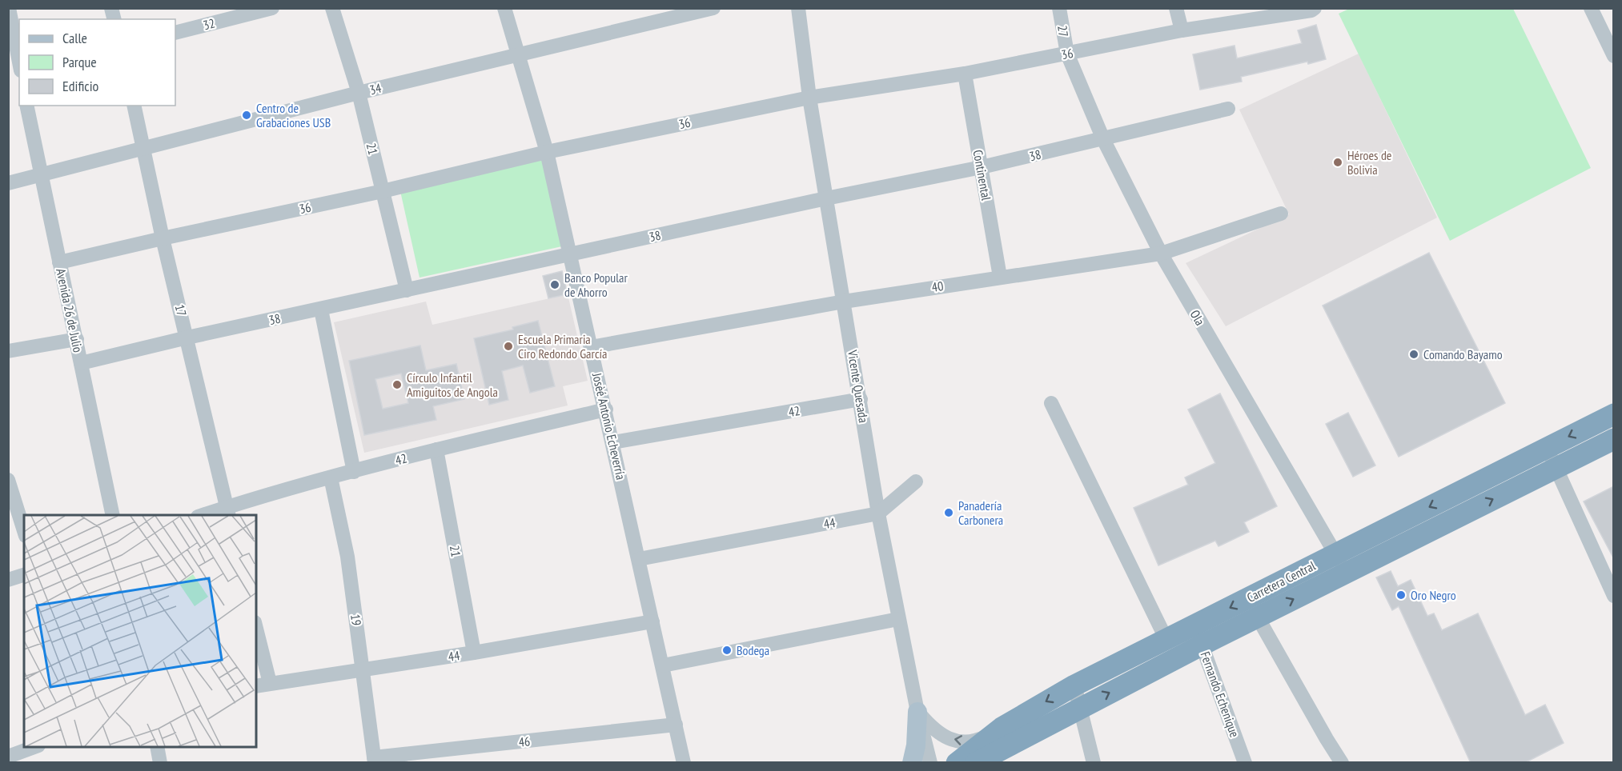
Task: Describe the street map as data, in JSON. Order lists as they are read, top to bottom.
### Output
{
  "streets": {
    "highway": ["Carretera Central"],
    "street": [
      "32",
      "27",
      "36",
      "34",
      "21",
      "38",
      "Continental",
      "40",
      "Avenida 26 de Julio",
      "17",
      "Ola",
      "Vicente Quesada",
      "42",
      "Josèé Antonio Echeverría",
      "44",
      "19",
      "Fernando Echenique",
      "46"
    ]
  },
  "crossings": [
    ["27", "36"],
    ["27", "Ola"],
    ["36", "21"],
    ["36", "Continental"],
    ["36", "Avenida 26 de Julio"],
    ["36", "17"],
    ["36", "Ola"],
    ["36", "Vicente Quesada"],
    ["36", "Josèé Antonio Echeverría"],
    ["34", "21"],
    ["34", "Avenida 26 de Julio"],
    ["34", "17"],
    ["34", "Josèé Antonio Echeverría"],
    ["21", "38"],
    ["21", "42"],
    ["21", "44"],
    ["38", "Continental"],
    ["38", "Avenida 26 de Julio"],
    ["38", "17"],
    ["38", "Ola"],
    ["38", "Vicente Quesada"],
    ["38", "Josèé Antonio Echeverría"],
    ["Continental", "40"],
    ["40", "Ola"],
    ["40", "Vicente Quesada"],
    ["40", "Josèé Antonio Echeverría"],
    ["17", "42"],
    ["Ola", "Carretera Central"],
    ["Vicente Quesada", "42"],
    ["Vicente Quesada", "44"],
    ["42", "Josèé Antonio Echeverría"],
    ["42", "19"],
    ["Josèé Antonio Echeverría", "44"],
    ["Josèé Antonio Echeverría", "46"],
    ["44", "19"],
    ["Carretera Central", "Fernando Echenique"],
    ["19", "46"]
  ],
  "places": [
    "Centro de Grabaciones USB",
    "Héroes de Bolivia",
    "Banco Popular de Ahorro",
    "Escuela Primaria Ciro Redondo García",
    "Comando Bayamo",
    "Círculo Infantil Amiguitos de Angola",
    "Panadería Carbonera",
    "Oro Negro",
    "Bodega"
  ],
  "legend": ["Calle", "Parque", "Edificio"]
}
